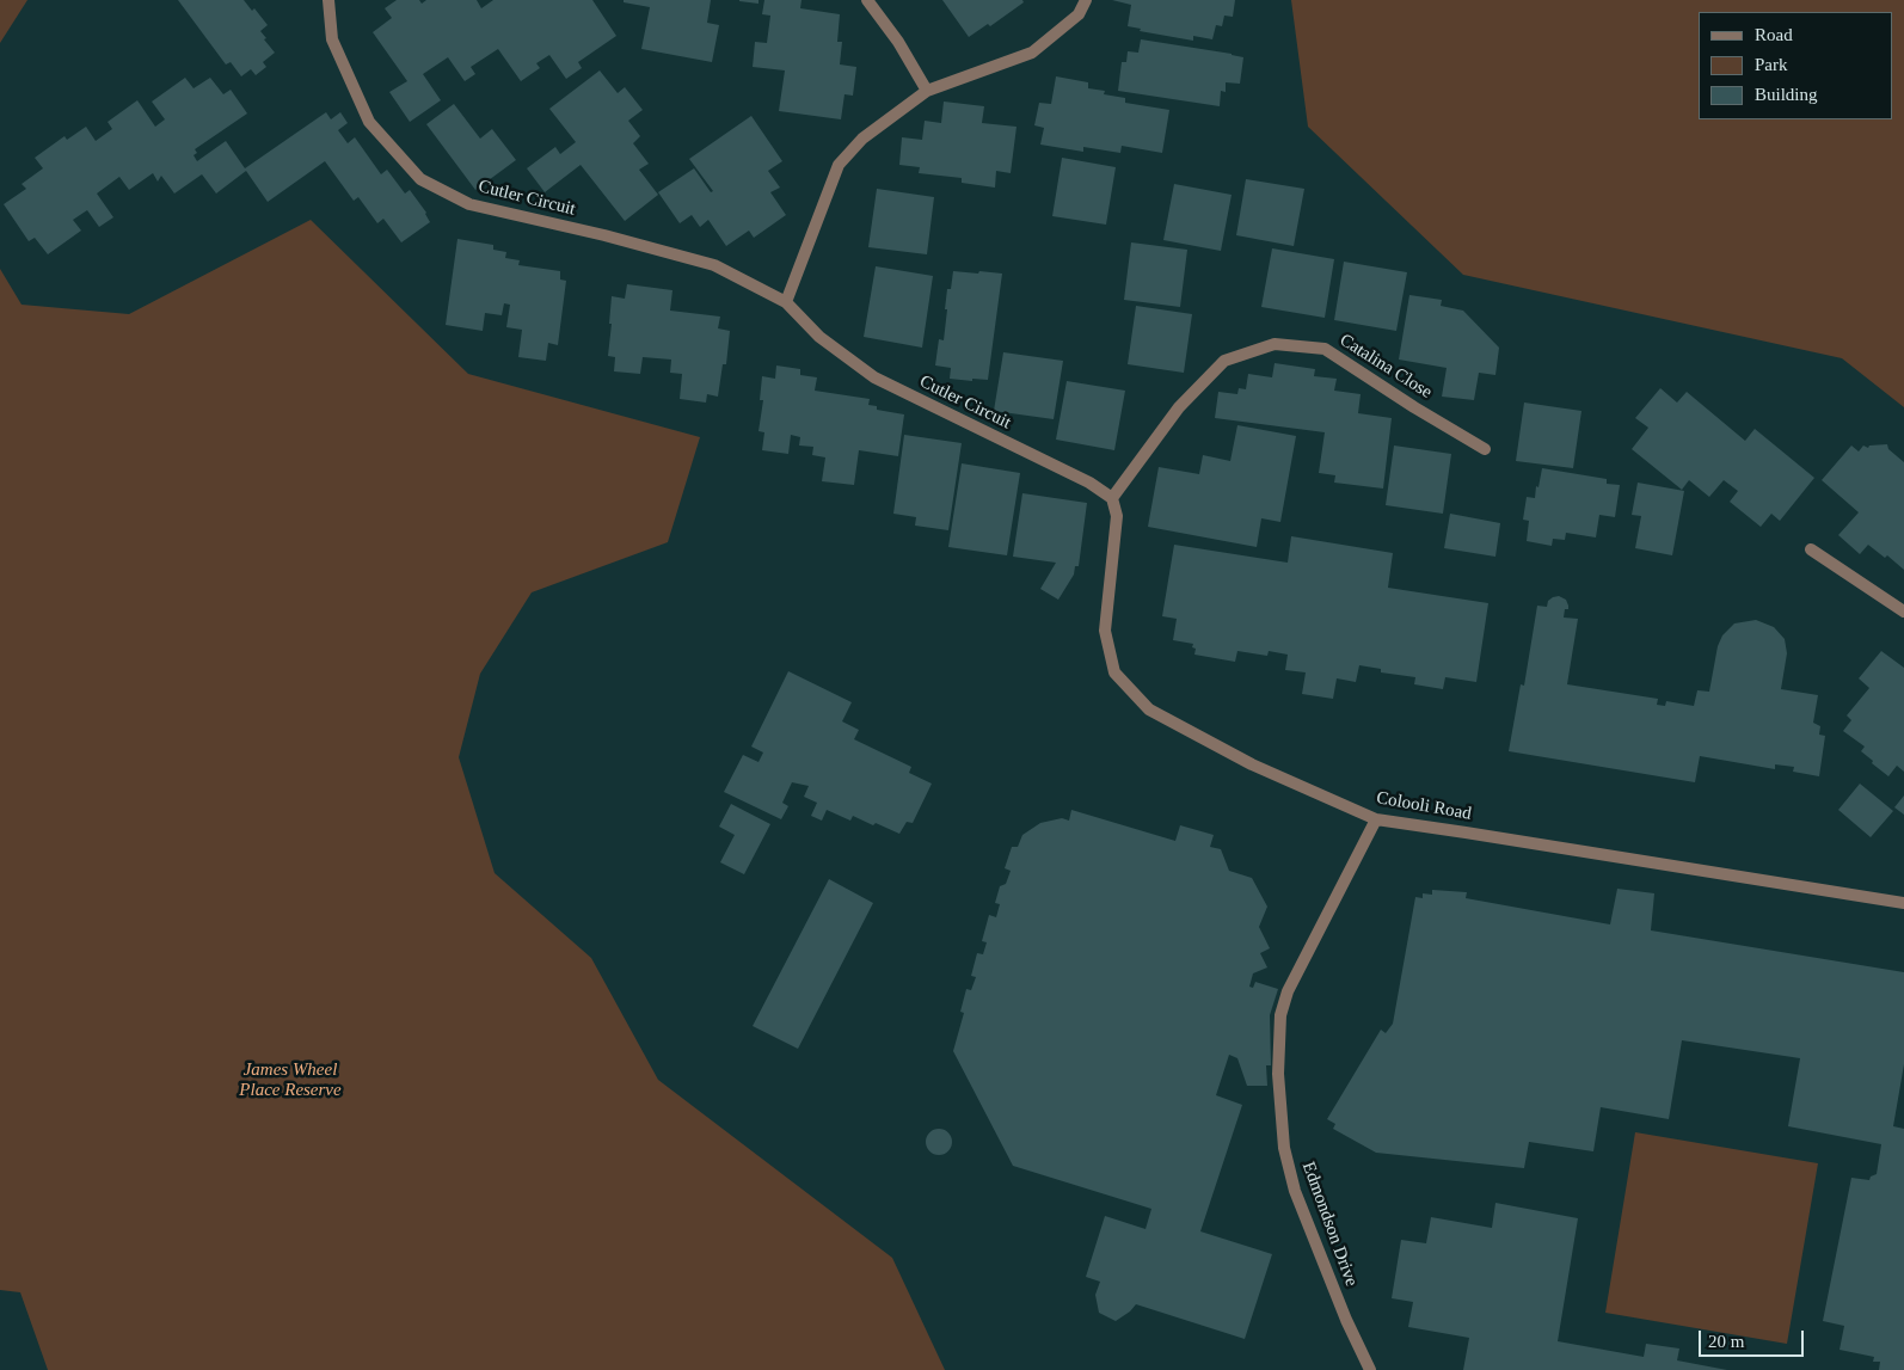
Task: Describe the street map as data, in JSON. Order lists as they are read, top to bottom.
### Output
{
  "streets": {
    "street": [
      "Cutler Circuit",
      "Catalina Close",
      "Colooli Road",
      "Edmondson Drive"
    ]
  },
  "crossings": [
    ["Cutler Circuit", "Catalina Close"],
    ["Cutler Circuit", "Colooli Road"],
    ["Catalina Close", "Colooli Road"],
    ["Colooli Road", "Edmondson Drive"]
  ],
  "parks": ["James Wheel Place Reserve"],
  "legend": ["Road", "Park", "Building"],
  "scale_bar": "20 m"
}
